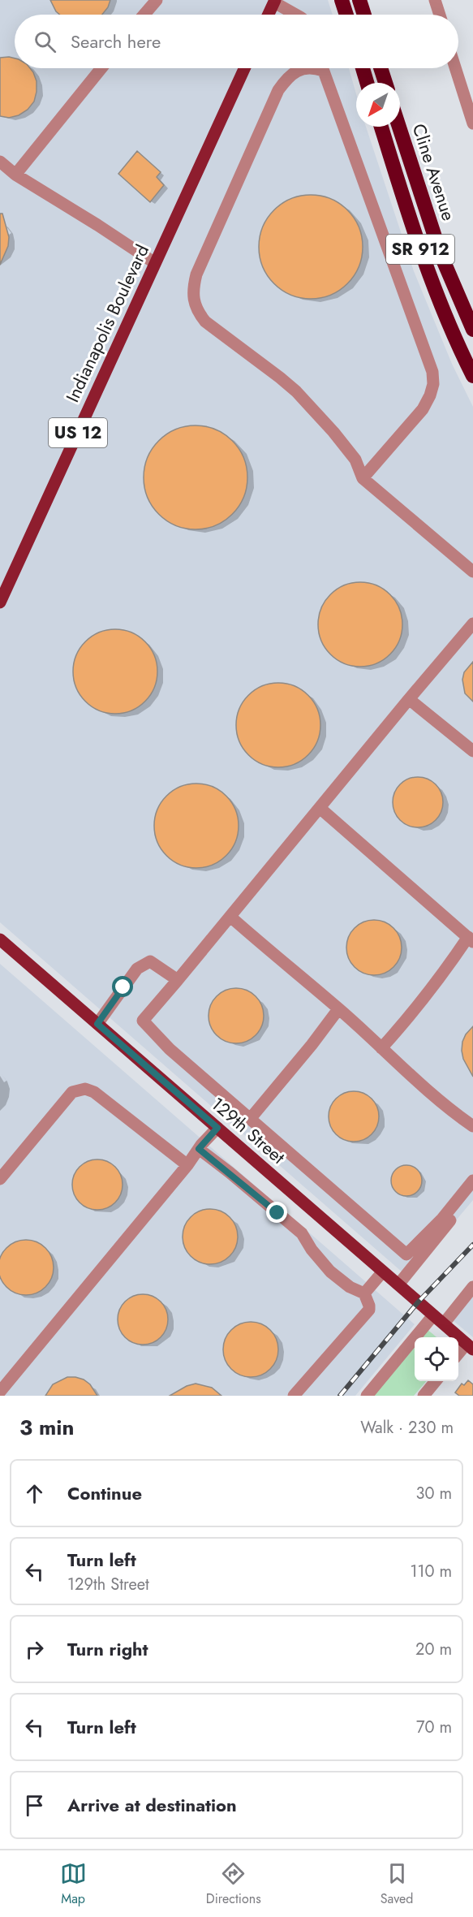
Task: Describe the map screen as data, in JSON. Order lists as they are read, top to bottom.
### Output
{
  "streets": {
    "highway": ["Cline Avenue", "SR 912"],
    "main road": ["Indianapolis Boulevard", "US 12", "129th Street"]
  },
  "north": "bottom left",
  "page": {
    "search": "Search here",
    "heading": ["3 min", "Walk · 230 m"],
    "list": [
      ["Continue", "30 m"],
      ["Turn left", "129th Street", "110 m"],
      ["Turn right", "20 m"],
      ["Turn left", "70 m"],
      "Arrive at destination"
    ],
    "nav": ["Map", "Directions", "Saved"]
  }
}
